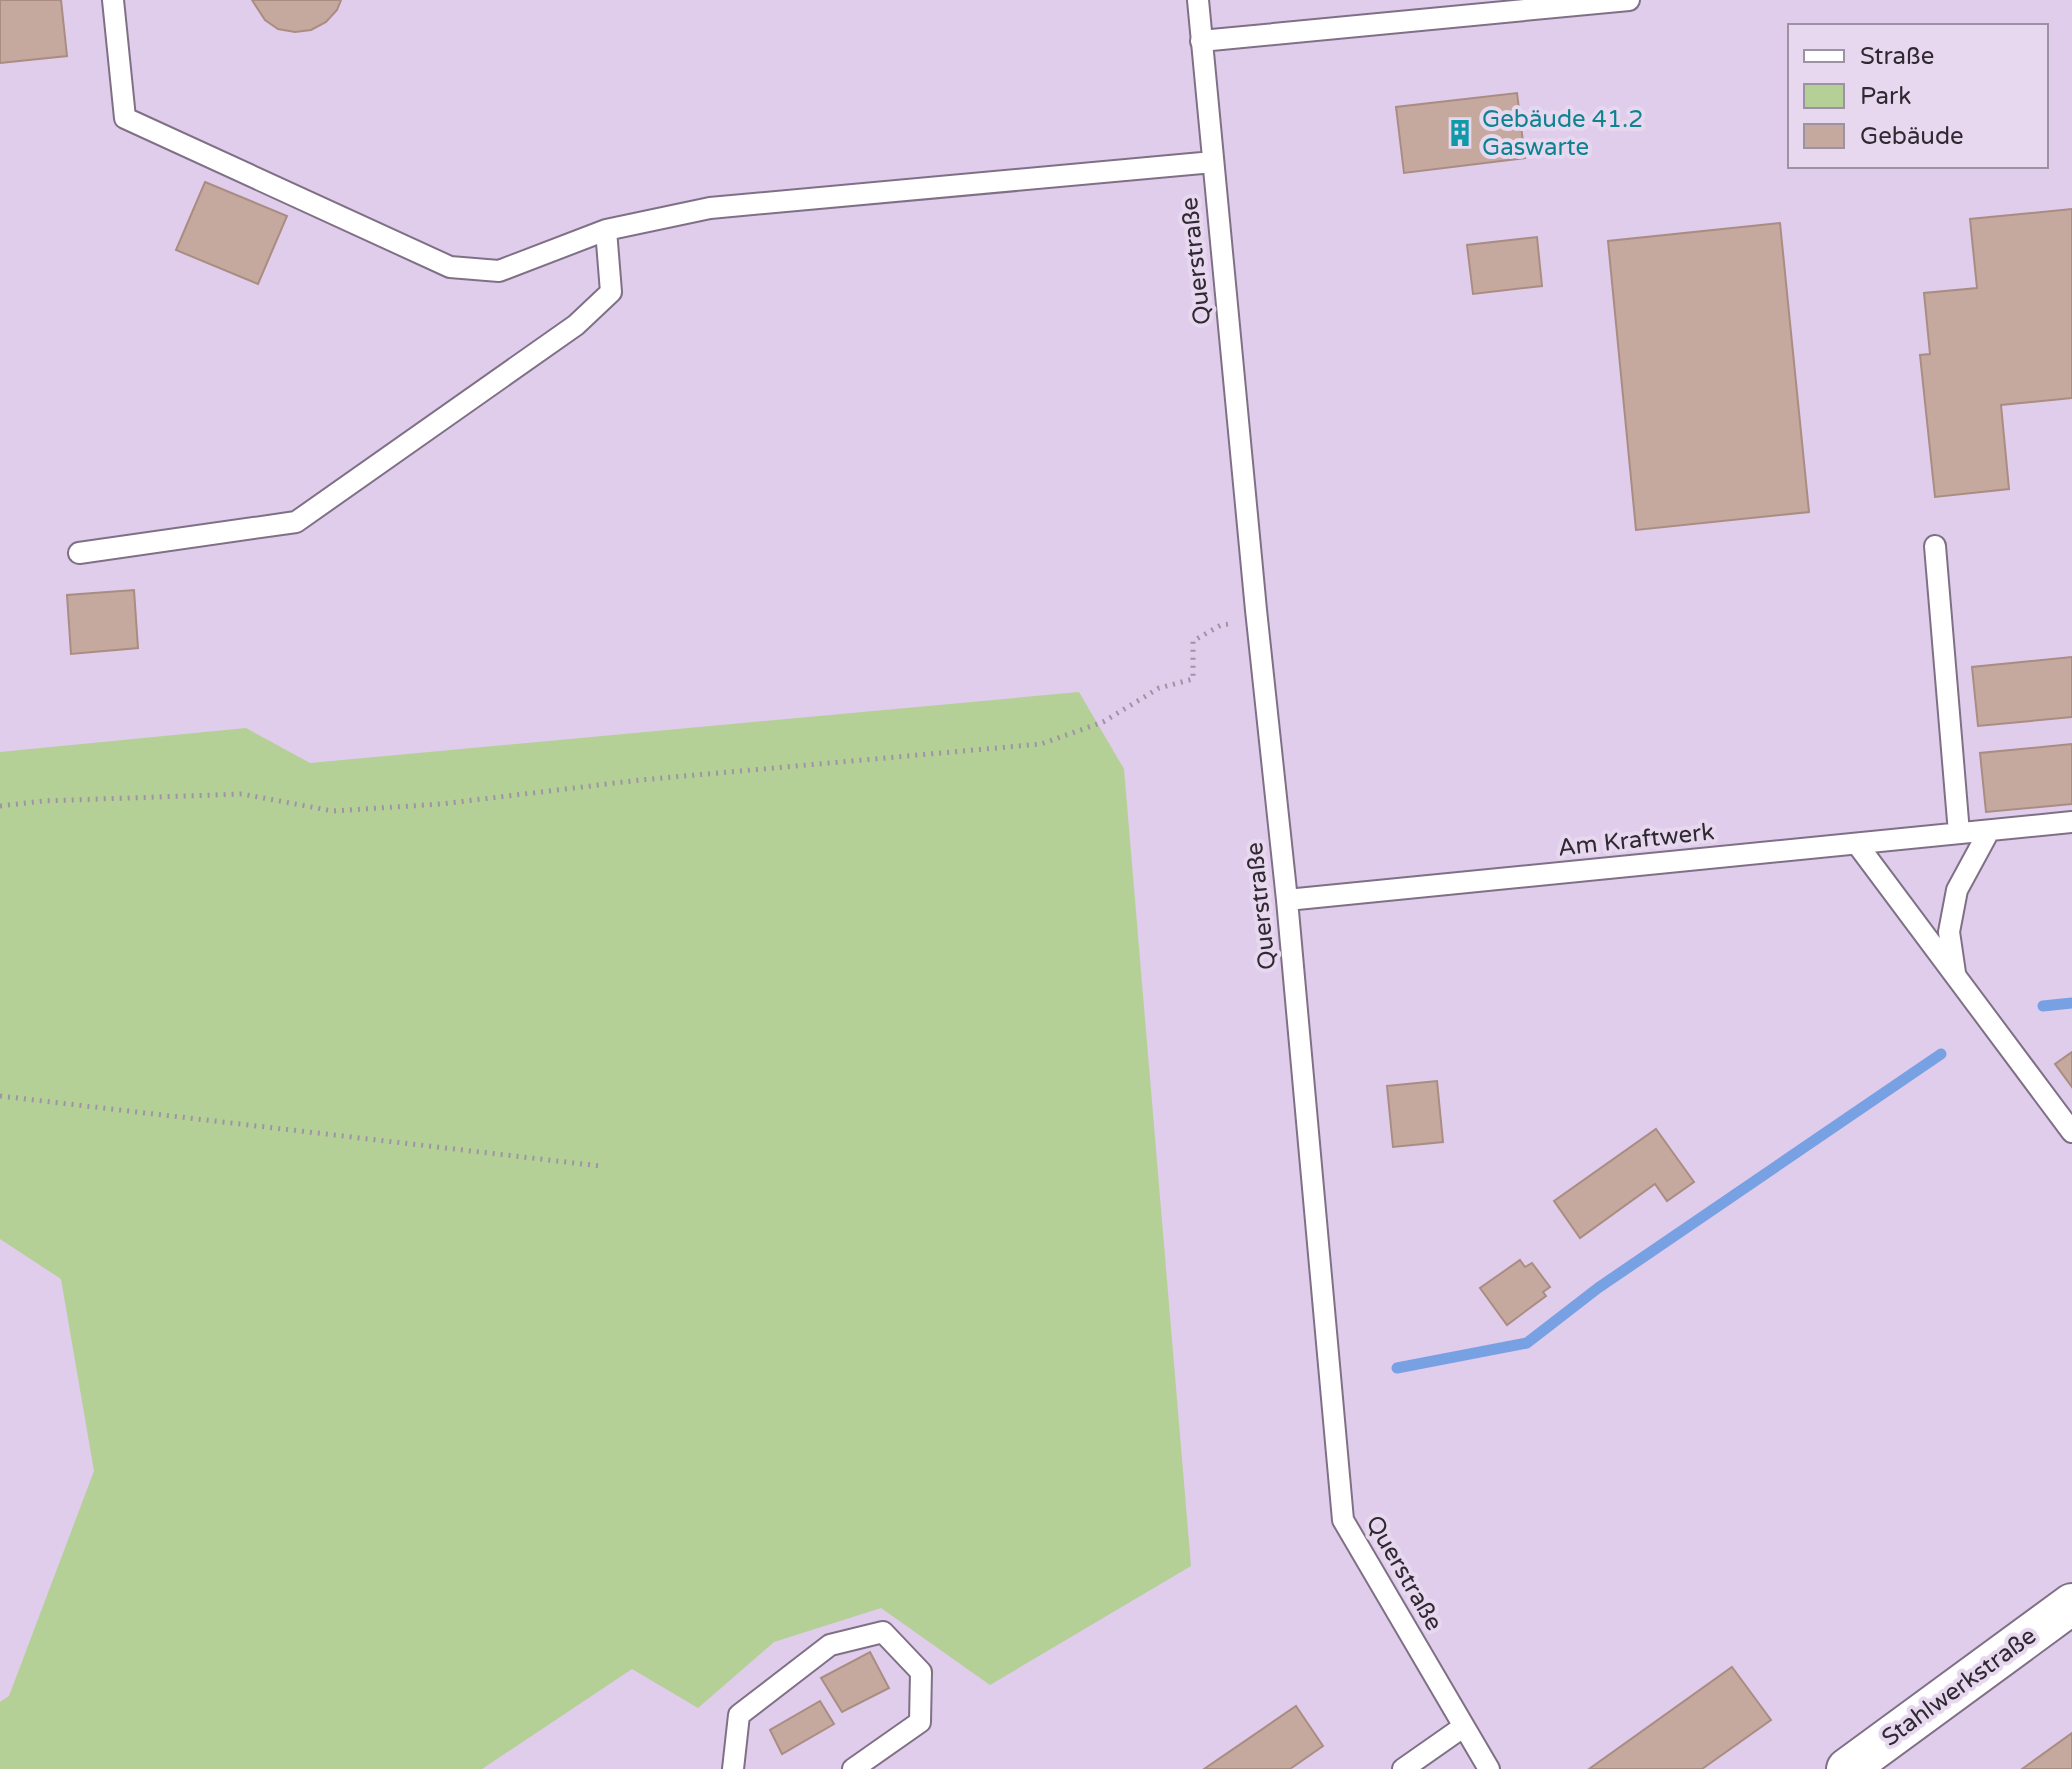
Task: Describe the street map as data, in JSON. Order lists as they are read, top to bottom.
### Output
{
  "streets": {
    "street": ["Stahlwerkstraße"],
    "lane": ["Querstraße", "Am Kraftwerk"]
  },
  "crossings": [
    ["Querstraße", "Am Kraftwerk"]
  ],
  "places": {
    "building": ["Gebäude 41.2 Gaswarte"]
  },
  "legend": ["Straße", "Park", "Gebäude"]
}
